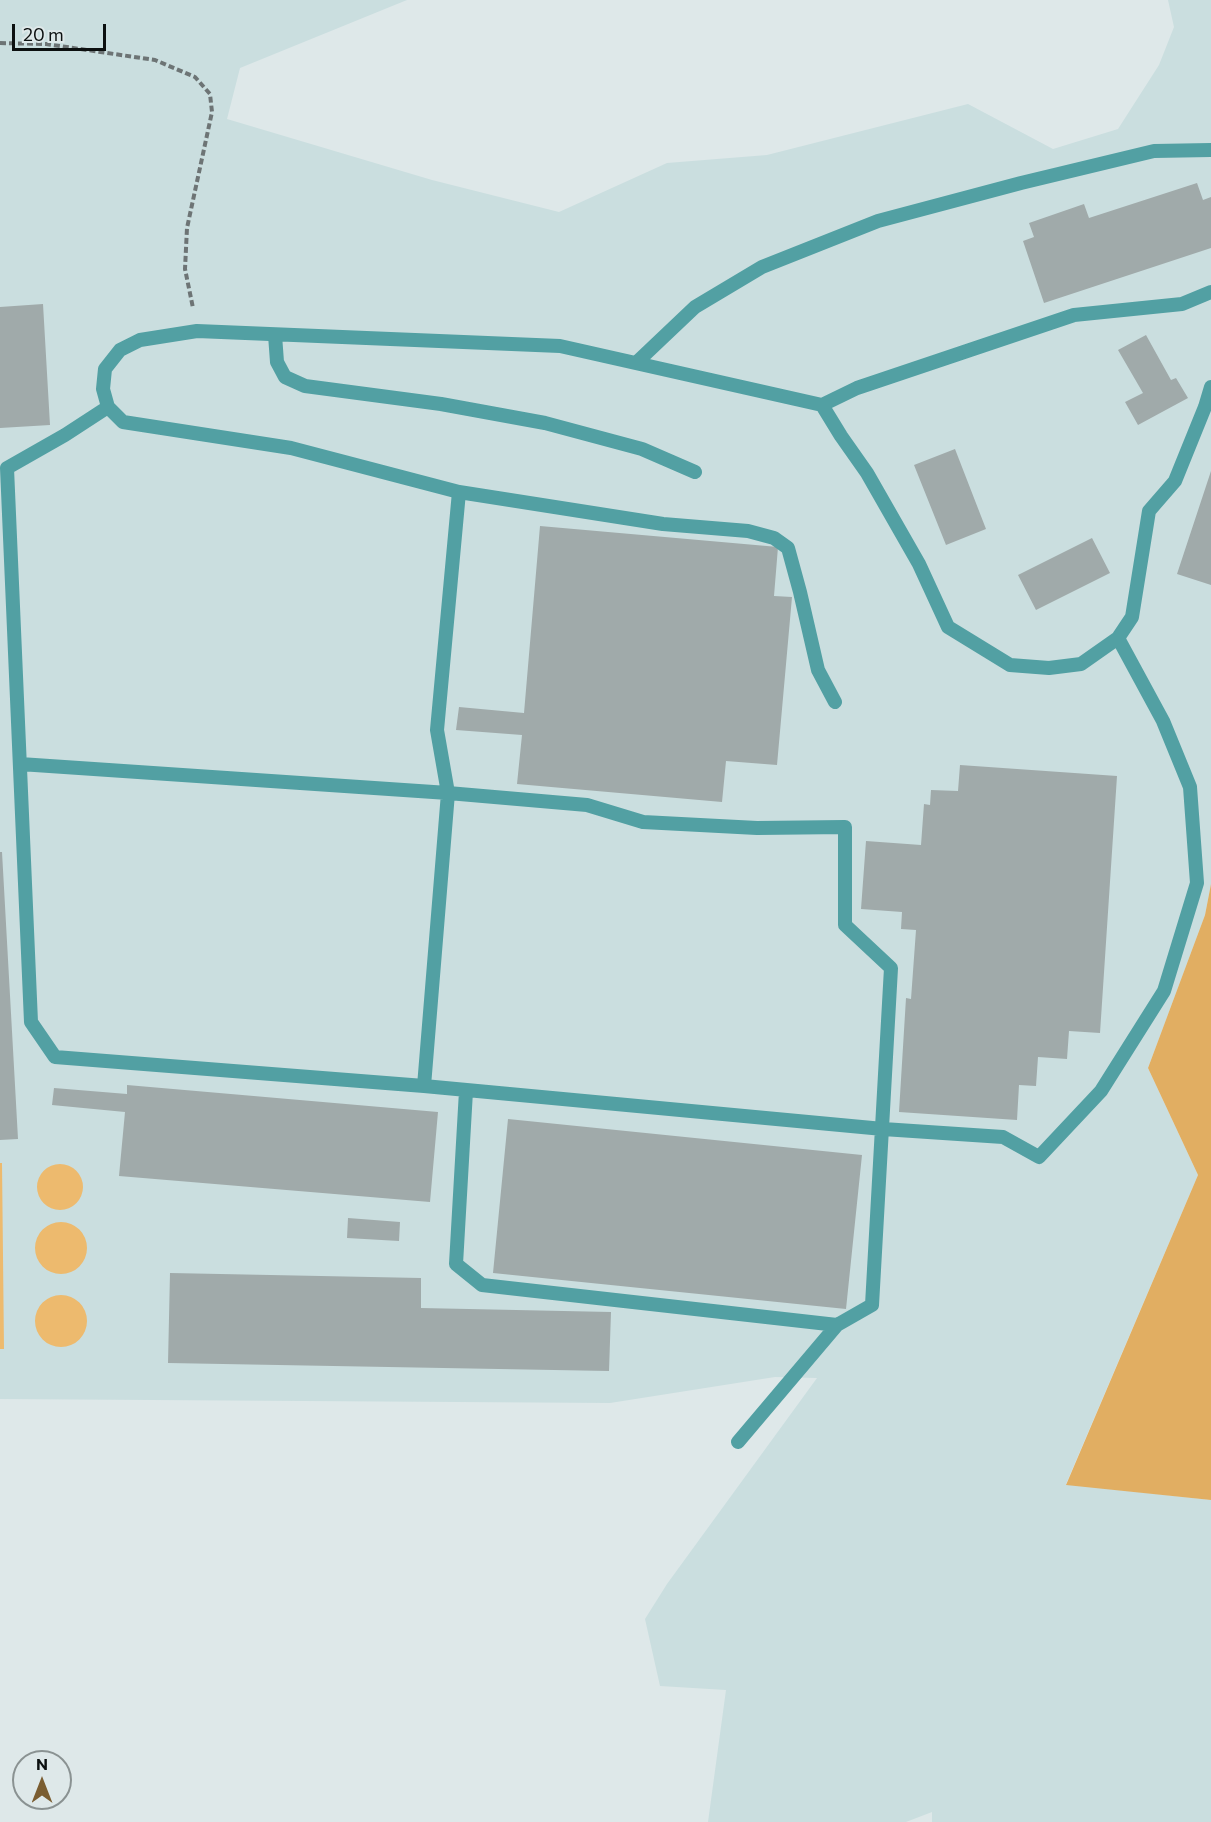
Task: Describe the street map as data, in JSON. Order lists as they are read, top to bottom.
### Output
{
  "scale_bar": "20 m",
  "north": "top"
}
